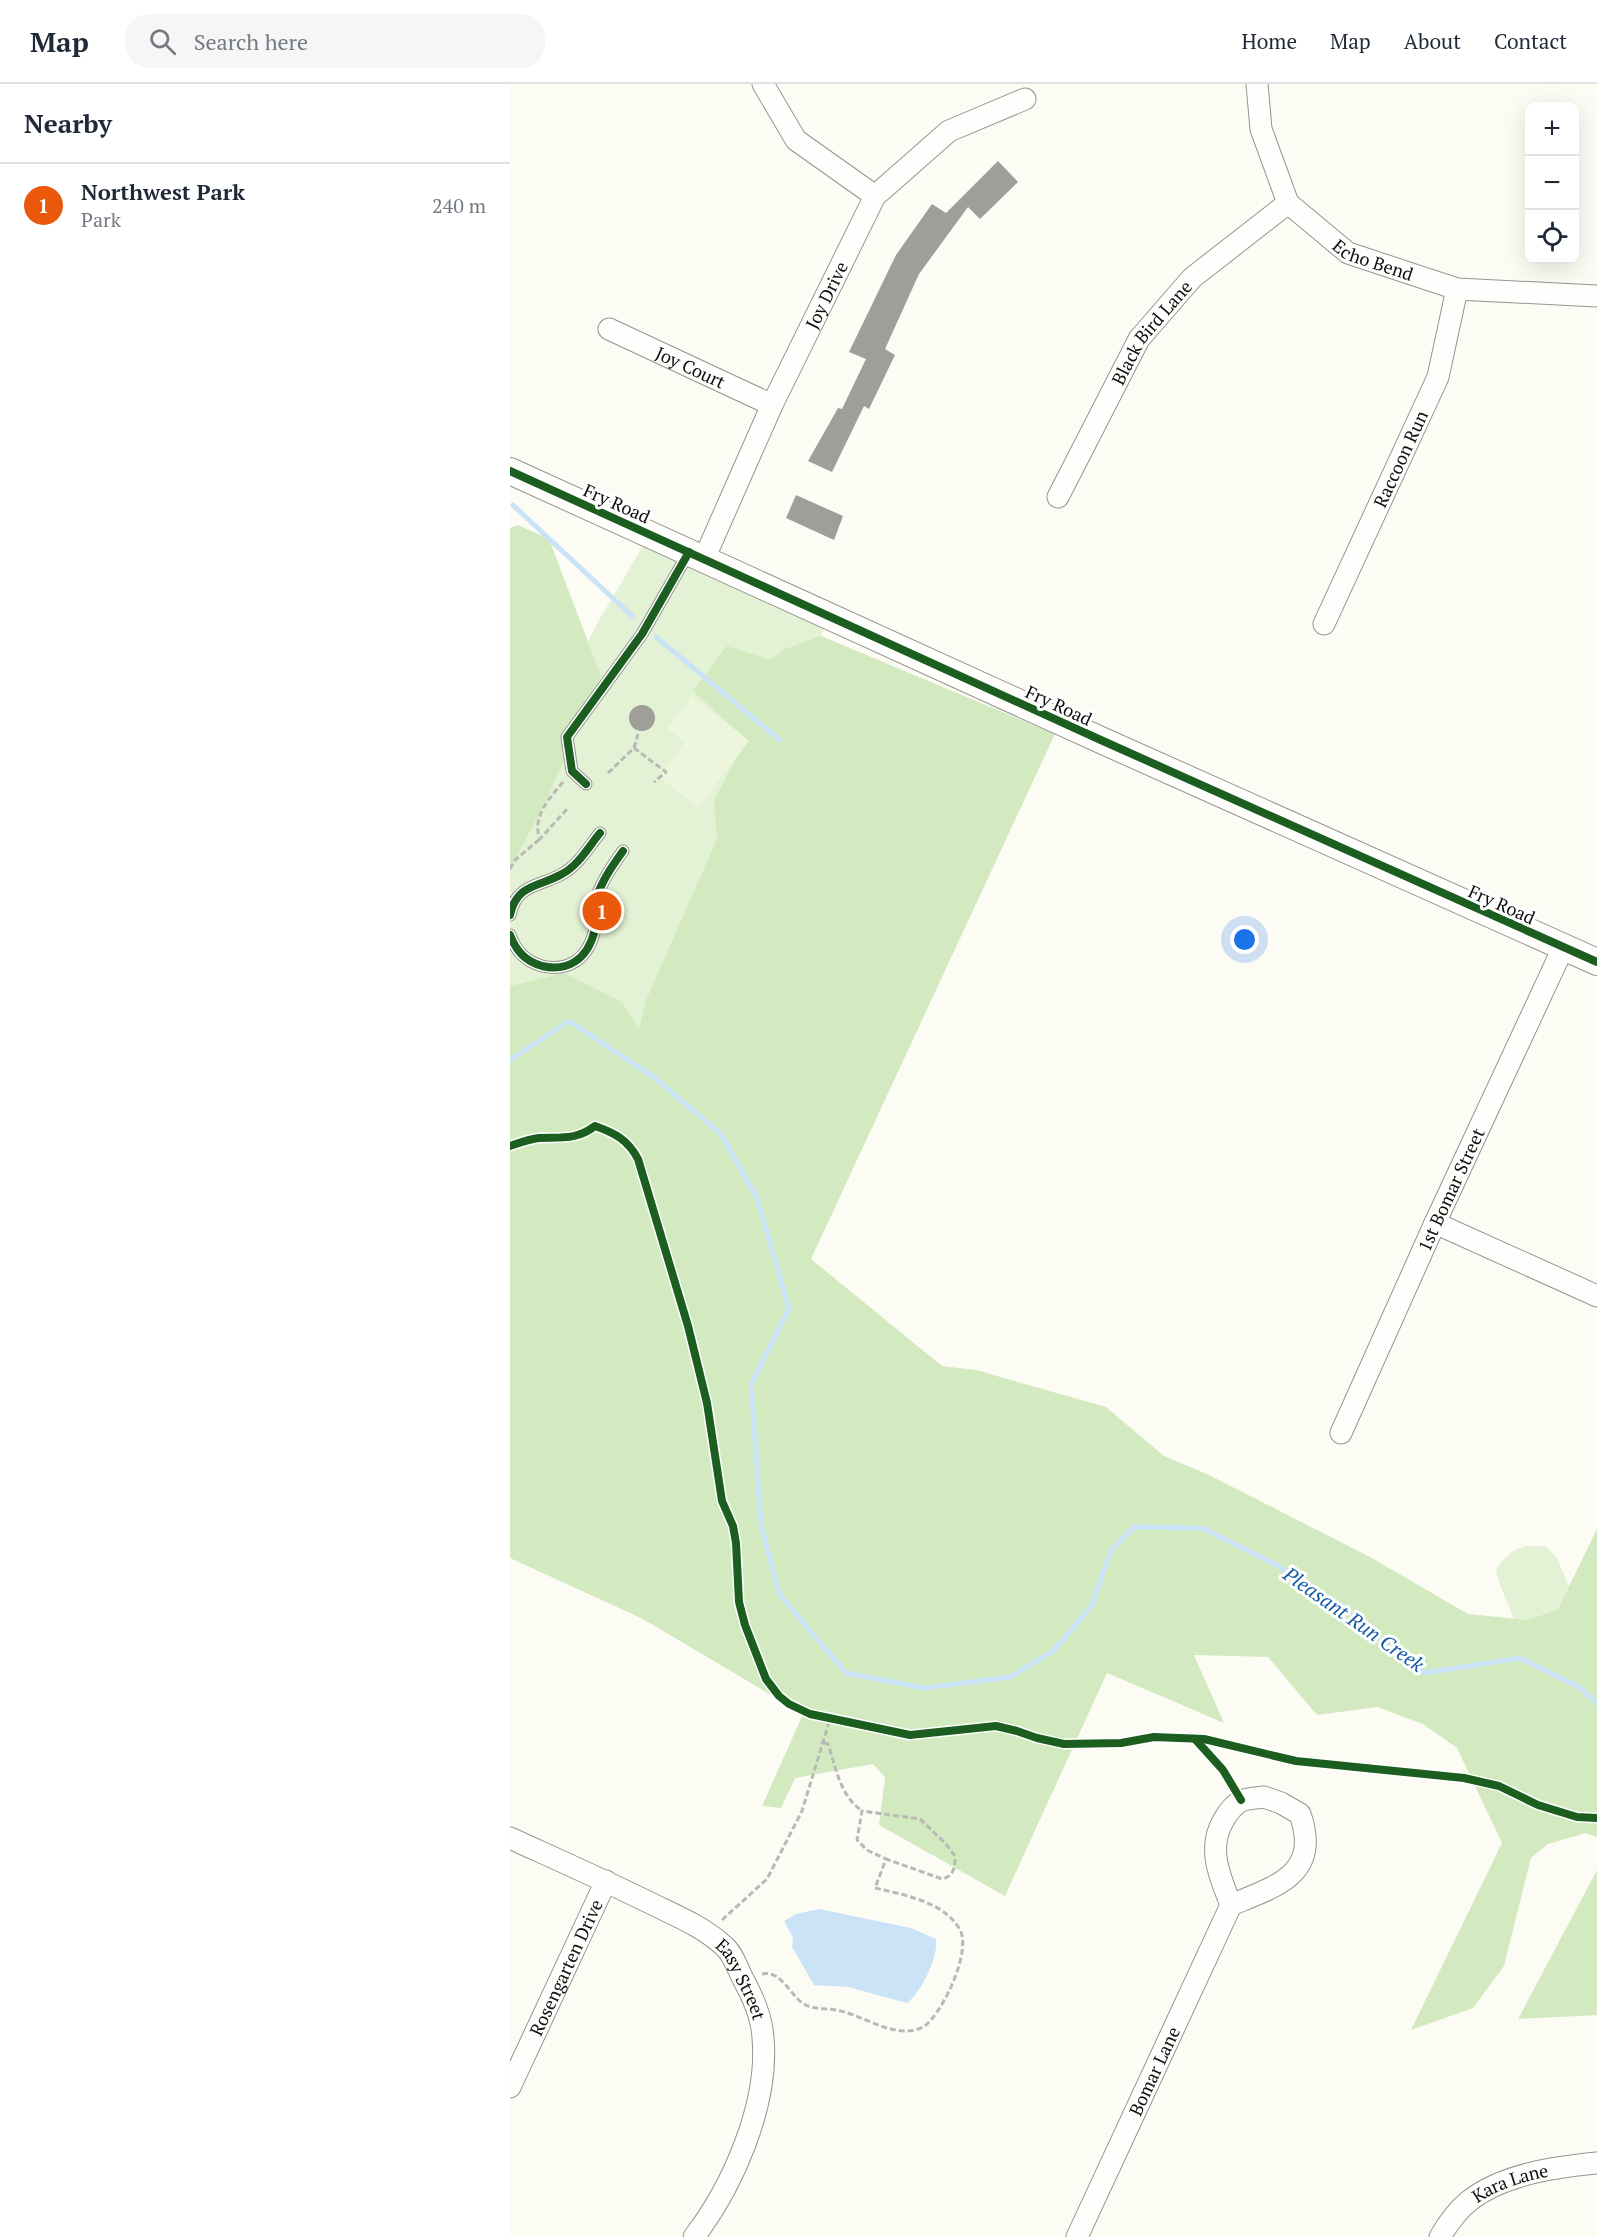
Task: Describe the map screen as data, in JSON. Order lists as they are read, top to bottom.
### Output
{
  "streets": {
    "street": [
      "Echo Bend",
      "Joy Drive",
      "Black Bird Lane",
      "Joy Court",
      "Raccoon Run",
      "Fry Road",
      "1st Bomar Street",
      "Rosengarten Drive",
      "Easy Street",
      "Bomar Lane",
      "Kara Lane"
    ]
  },
  "crossings": [
    ["Echo Bend", "Black Bird Lane"],
    ["Echo Bend", "Raccoon Run"],
    ["Joy Drive", "Joy Court"],
    ["Joy Drive", "Fry Road"],
    ["Fry Road", "1st Bomar Street"],
    ["Rosengarten Drive", "Easy Street"]
  ],
  "water": ["Pleasant Run Creek"],
  "page": {
    "header": "Map",
    "search": "Search here",
    "nav": [
      "Home",
      "Map",
      "About",
      "Contact"
    ],
    "heading": "Nearby",
    "map_buttons": ["+", "−"],
    "list": [
      {
        "mark": "1",
        "name": "Northwest Park",
        "note": "Park",
        "value": "240 m"
      }
    ],
    "pins": "1"
  }
}
